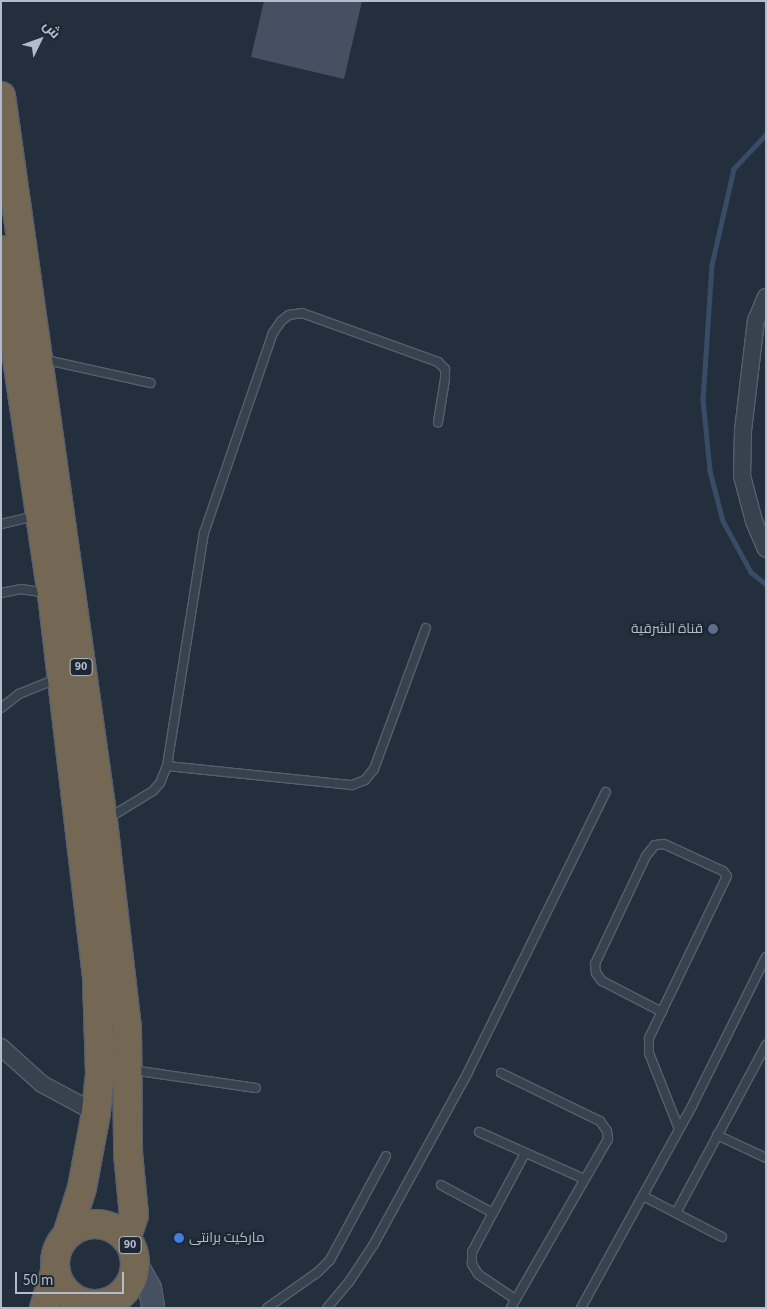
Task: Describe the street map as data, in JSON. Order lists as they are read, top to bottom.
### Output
{
  "streets": {
    "highway": ["90"]
  },
  "places": ["قناة الشرقية", "مارکیت برانتی"],
  "scale_bar": "50 m",
  "north": "top right"
}
